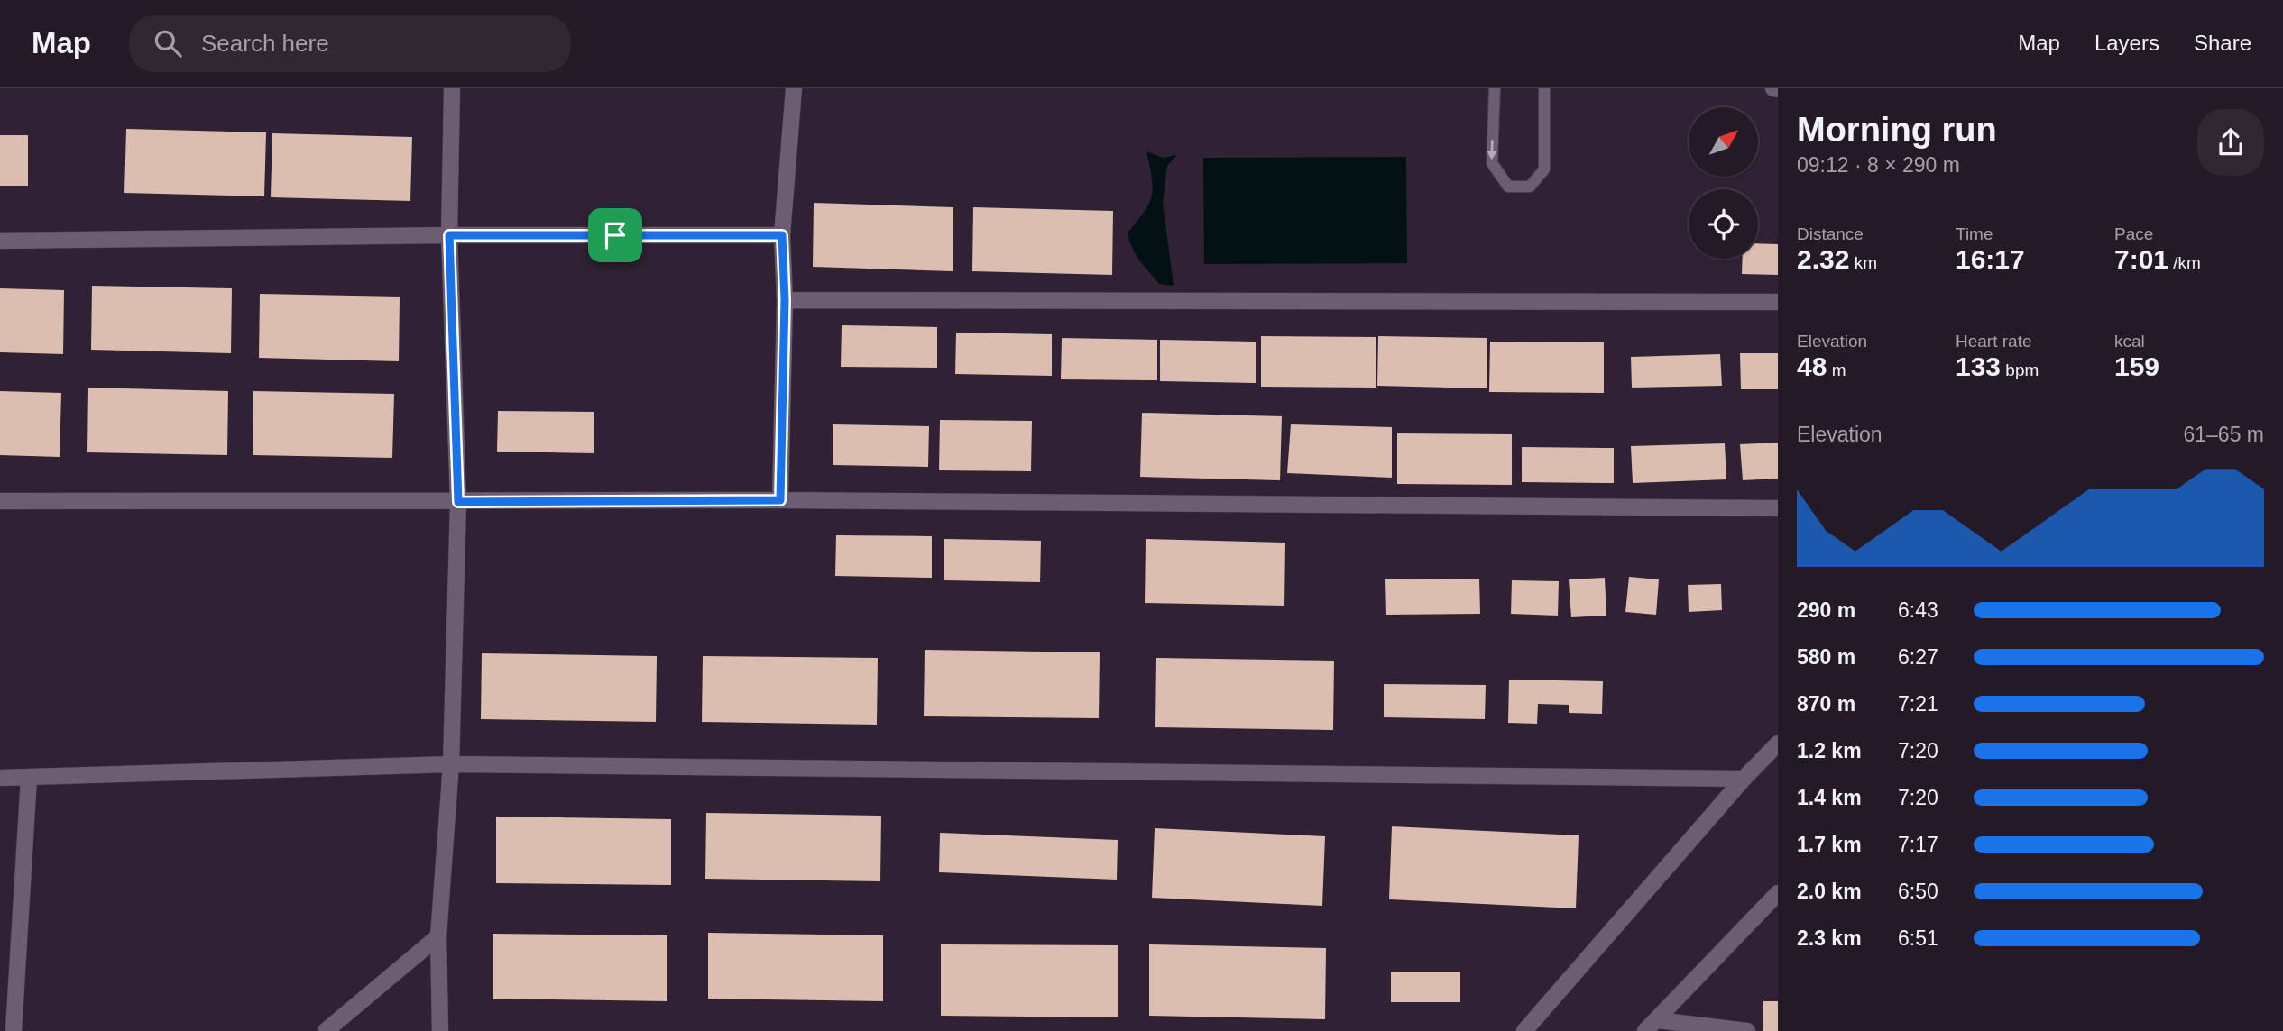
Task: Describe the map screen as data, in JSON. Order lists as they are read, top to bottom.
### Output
{
  "north": "top right",
  "page": {
    "header": "Map",
    "search": "Search here",
    "nav": ["Map", "Layers", "Share"],
    "heading": ["Morning run", "09:12 · 8 × 290 m"],
    "stats": [
      ["Distance", "2.32 km"],
      ["Time", "16:17"],
      ["Pace", "7:01 /km"],
      ["Elevation", "48 m"],
      ["Heart rate", "133 bpm"],
      ["kcal", "159"]
    ],
    "chart": ["Elevation", "61–65 m"],
    "list": [
      {
        "name": "290 m",
        "note": "6:43"
      },
      {
        "name": "580 m",
        "note": "6:27"
      },
      {
        "name": "870 m",
        "note": "7:21"
      },
      {
        "name": "1.2 km",
        "note": "7:20"
      },
      {
        "name": "1.4 km",
        "note": "7:20"
      },
      {
        "name": "1.7 km",
        "note": "7:17"
      },
      {
        "name": "2.0 km",
        "note": "6:50"
      },
      {
        "name": "2.3 km",
        "note": "6:51"
      }
    ]
  }
}
